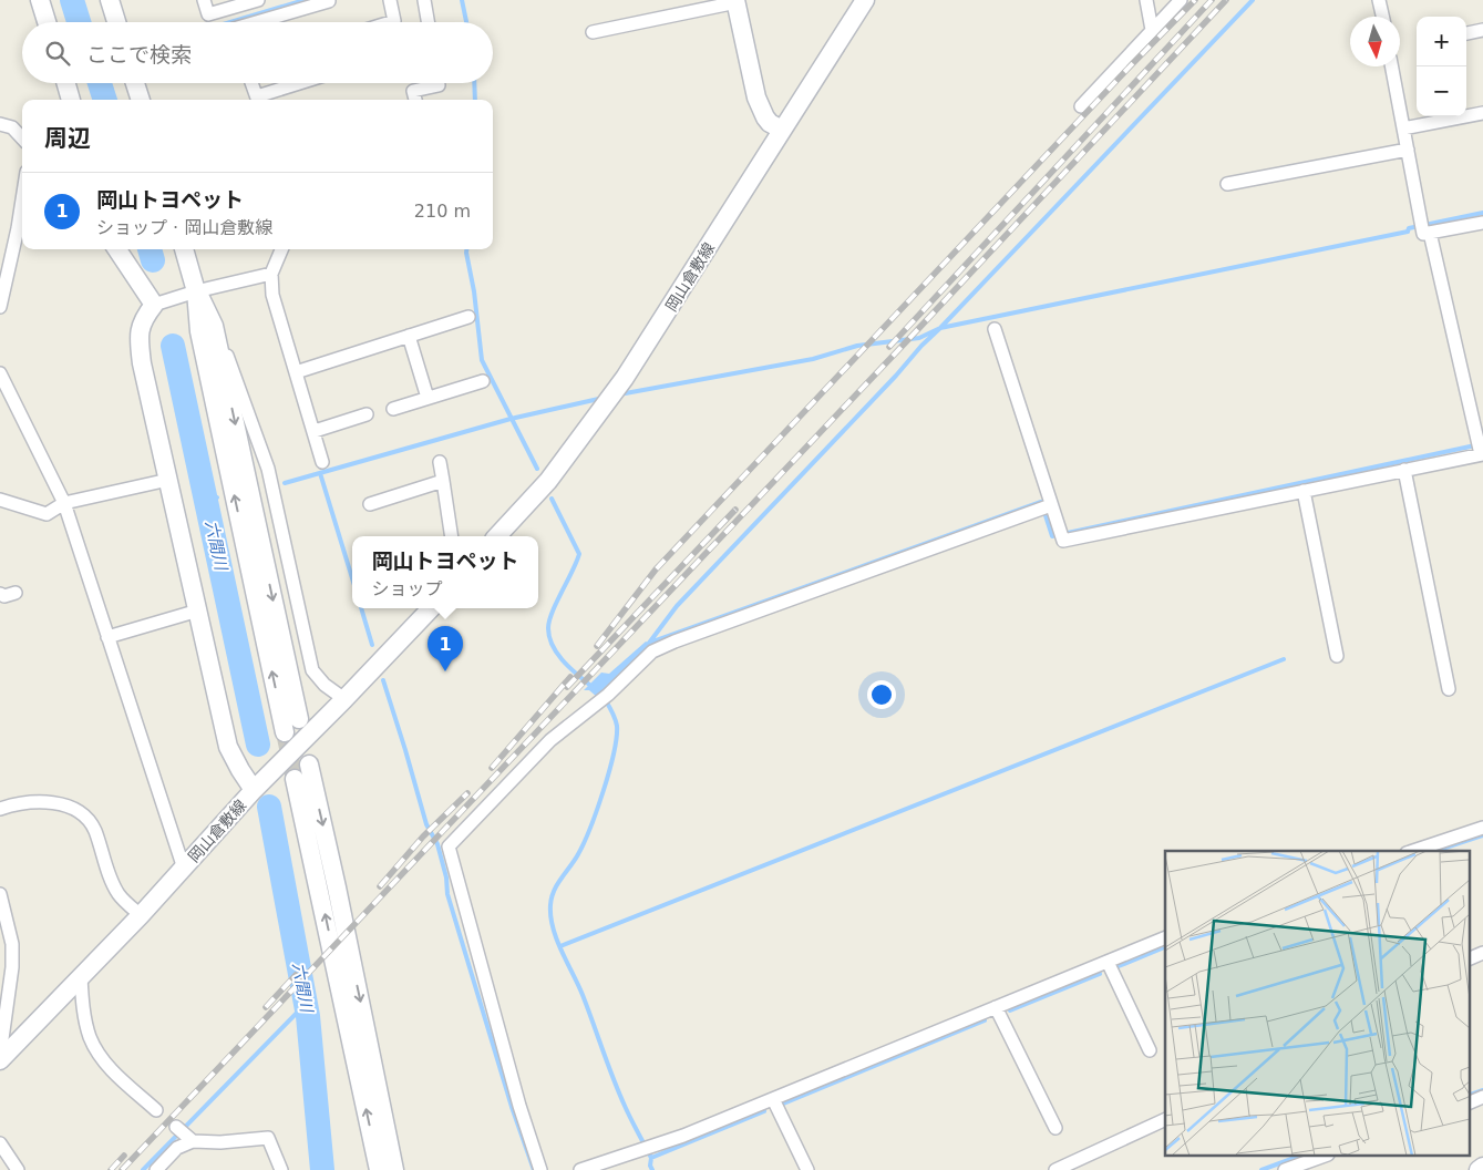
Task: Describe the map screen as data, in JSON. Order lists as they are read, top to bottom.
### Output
{
  "streets": {
    "street": ["岡山倉敷線"]
  },
  "water": ["六間川"],
  "north": "bottom",
  "page": {
    "map_buttons": ["+", "−"],
    "search": "ここで検索",
    "heading": "周辺",
    "list": [
      {
        "mark": "1",
        "name": "岡山トヨペット",
        "note": "ショップ · 岡山倉敷線",
        "value": "210 m"
      }
    ],
    "popup": ["岡山トヨペット", "ショップ"],
    "pins": "1"
  }
}
